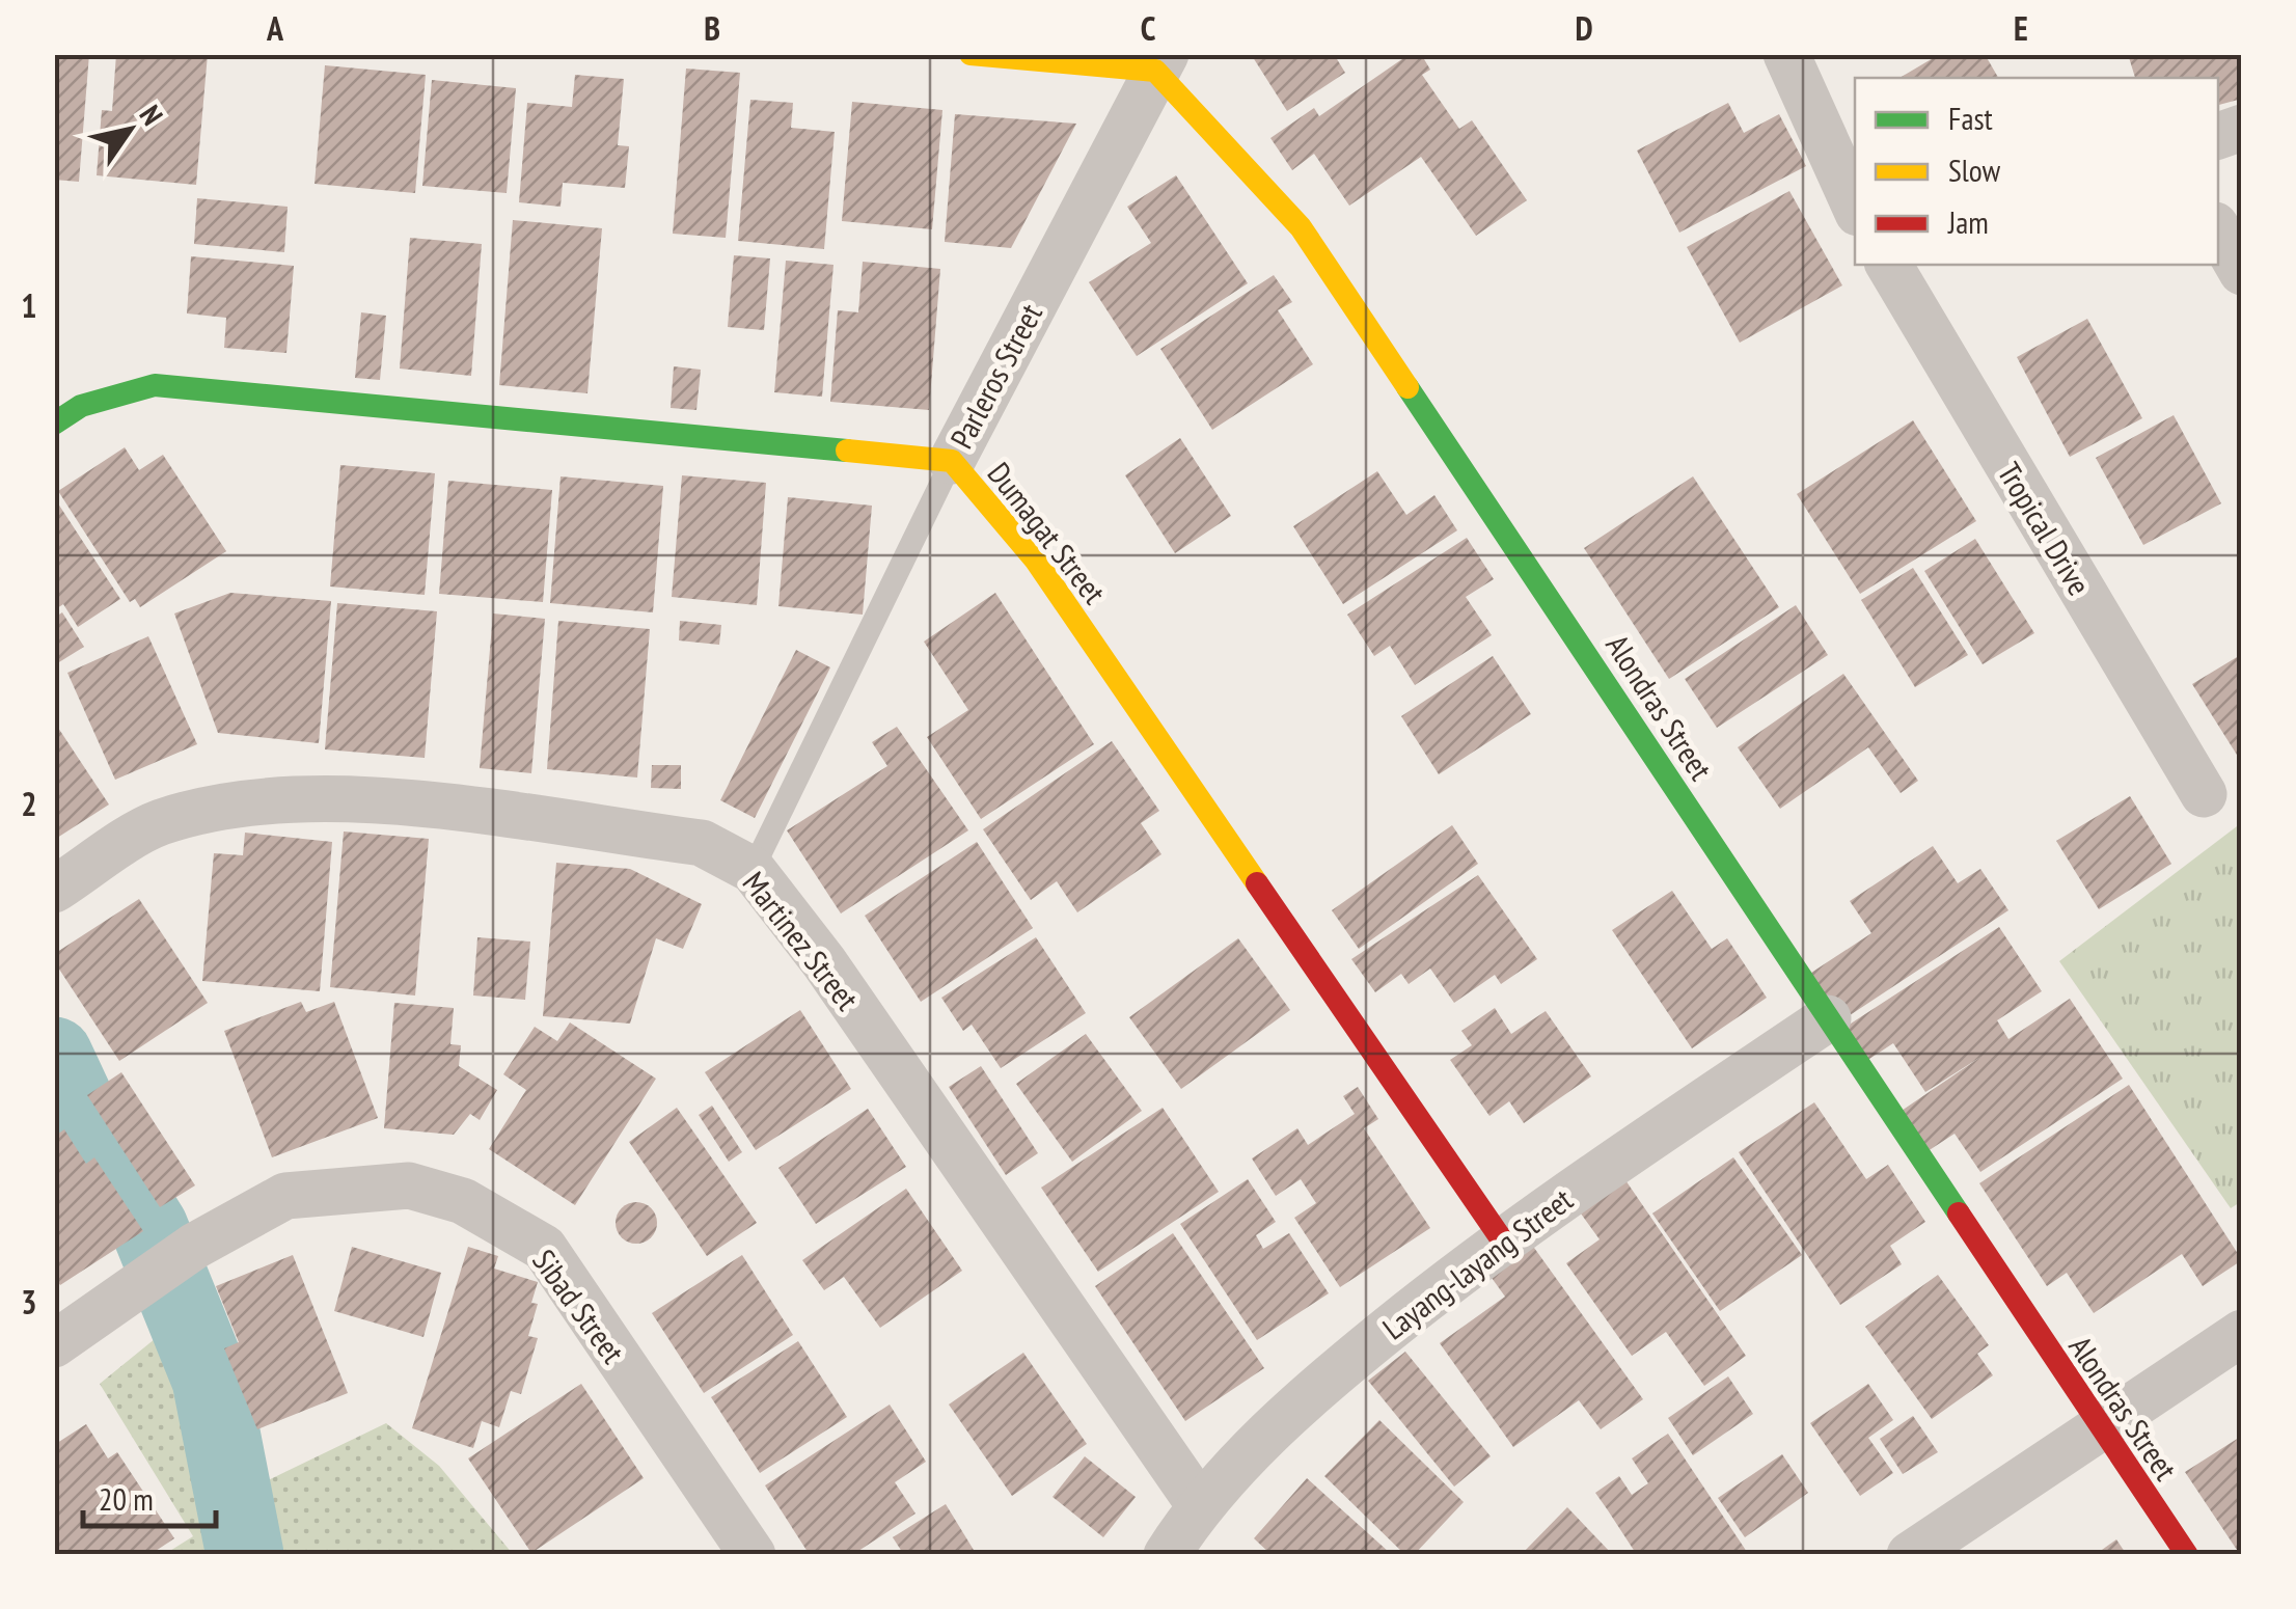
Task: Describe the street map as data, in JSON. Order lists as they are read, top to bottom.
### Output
{
  "streets": {
    "street": [
      "Parleros Street",
      "Tropical Drive",
      "Dumagat Street",
      "Alondras Street",
      "Martinez Street",
      "Layang-layang Street",
      "Sibad Street"
    ]
  },
  "crossings": [
    ["Parleros Street", "Dumagat Street"],
    ["Parleros Street", "Alondras Street"],
    ["Parleros Street", "Martinez Street"],
    ["Dumagat Street", "Layang-layang Street"],
    ["Alondras Street", "Layang-layang Street"],
    ["Martinez Street", "Layang-layang Street"]
  ],
  "legend": ["Fast", "Slow", "Jam"],
  "scale_bar": "20 m",
  "north": "top right",
  "grid": {
    "columns": [
      "A",
      "B",
      "C",
      "D",
      "E"
    ],
    "rows": ["1", "2", "3"]
  }
}
